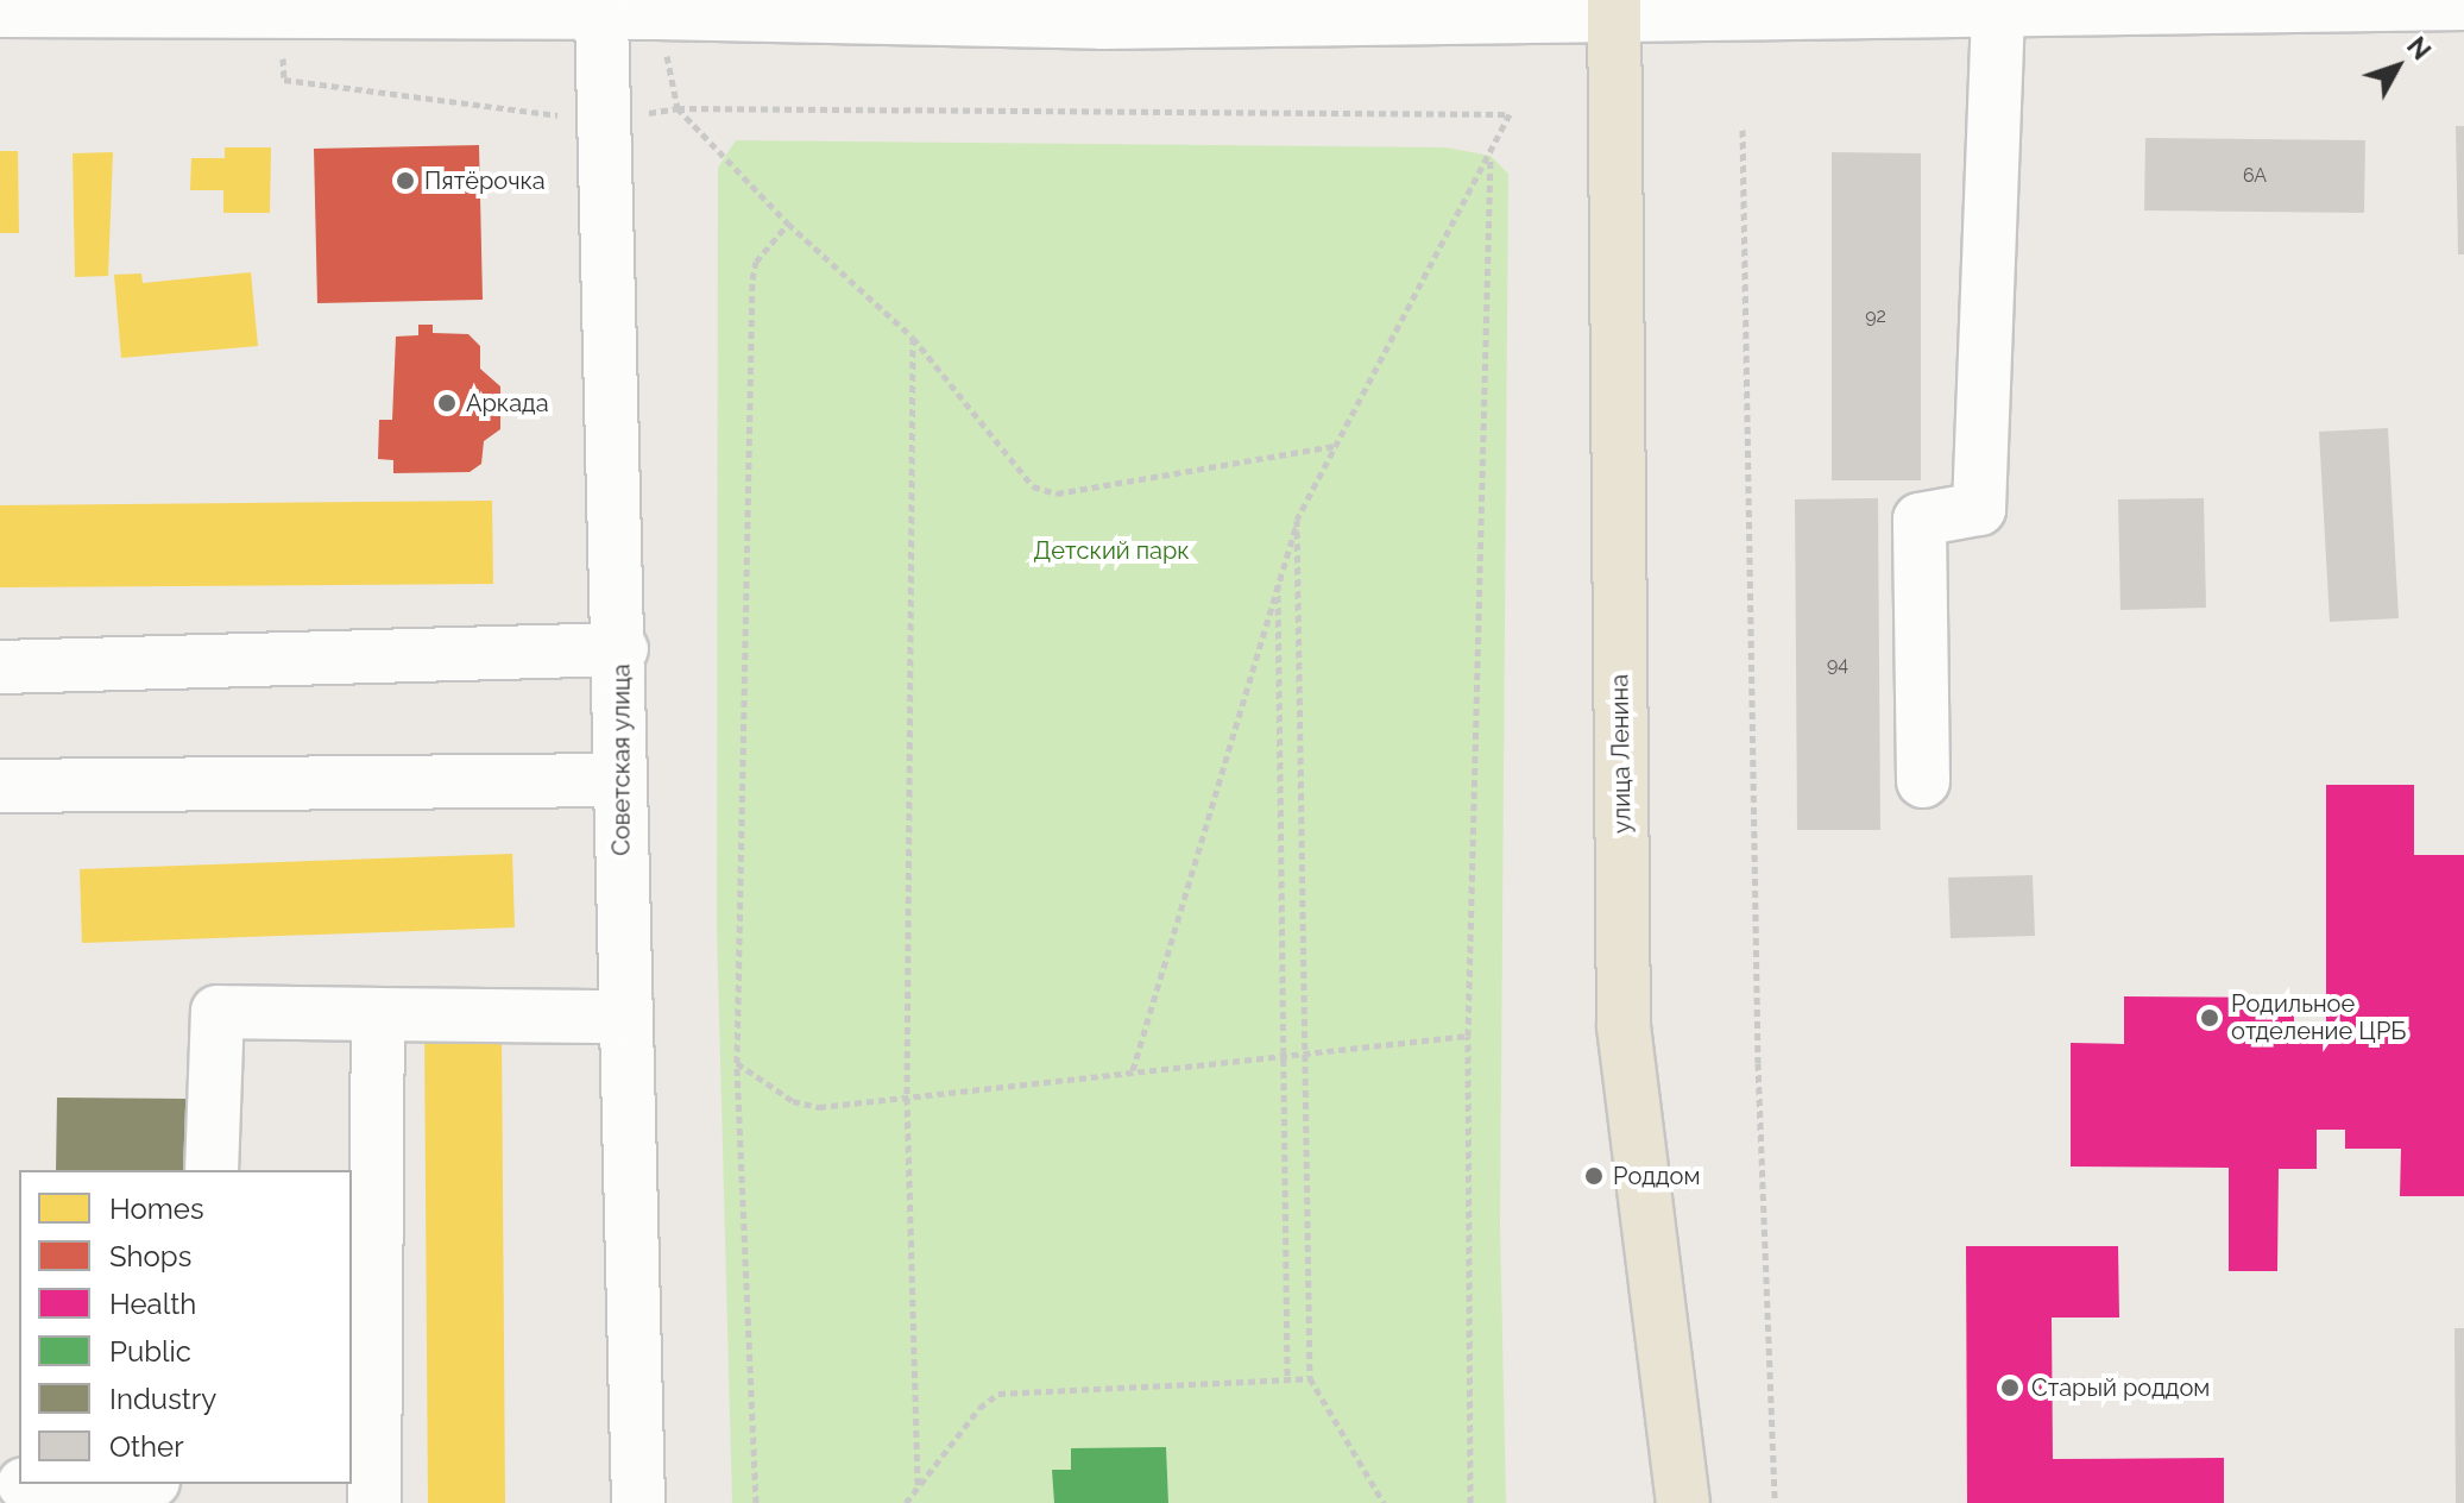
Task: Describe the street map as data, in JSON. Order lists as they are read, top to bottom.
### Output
{
  "streets": {
    "main road": ["улица Ленина"],
    "street": ["Советская улица"]
  },
  "parks": ["Детский парк"],
  "places": [
    "Пятёрочка",
    "Аркада",
    "Родильное отделение ЦРБ",
    "Роддом",
    "Старый роддом"
  ],
  "house_numbers": ["6А", "92", "94"],
  "legend": [
    "Homes",
    "Shops",
    "Health",
    "Public",
    "Industry",
    "Other"
  ],
  "north": "top right"
}
